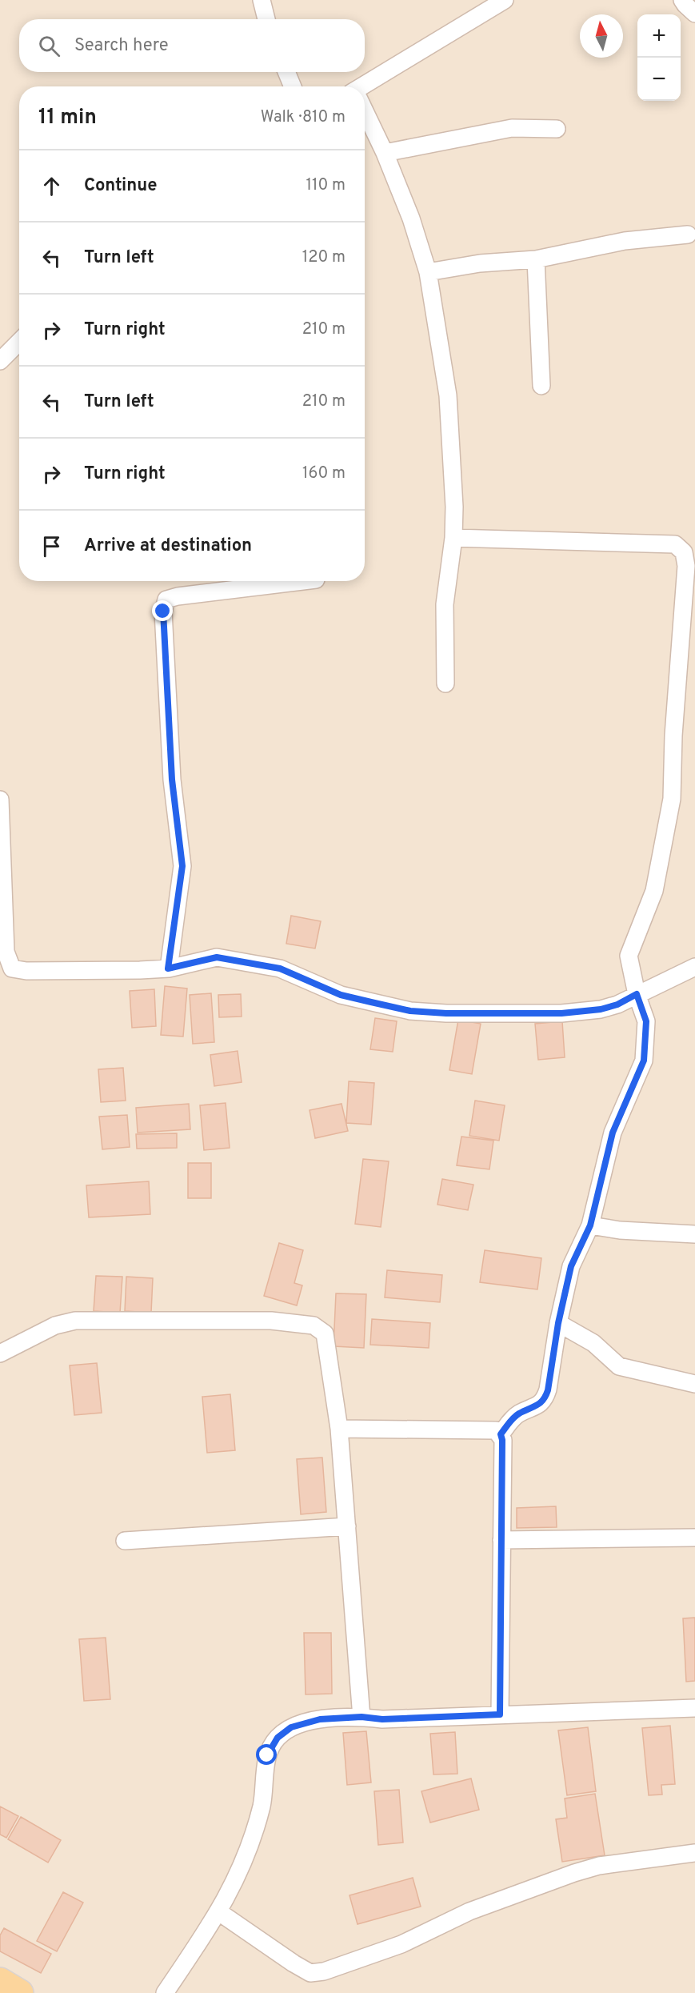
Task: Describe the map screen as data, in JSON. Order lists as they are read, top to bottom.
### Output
{
  "north": "top",
  "page": {
    "map_buttons": ["+", "−"],
    "search": "Search here",
    "heading": ["11 min", "Walk · 810 m"],
    "list": [
      ["Continue", "110 m"],
      ["Turn left", "120 m"],
      ["Turn right", "210 m"],
      ["Turn left", "210 m"],
      ["Turn right", "160 m"],
      "Arrive at destination"
    ]
  }
}
